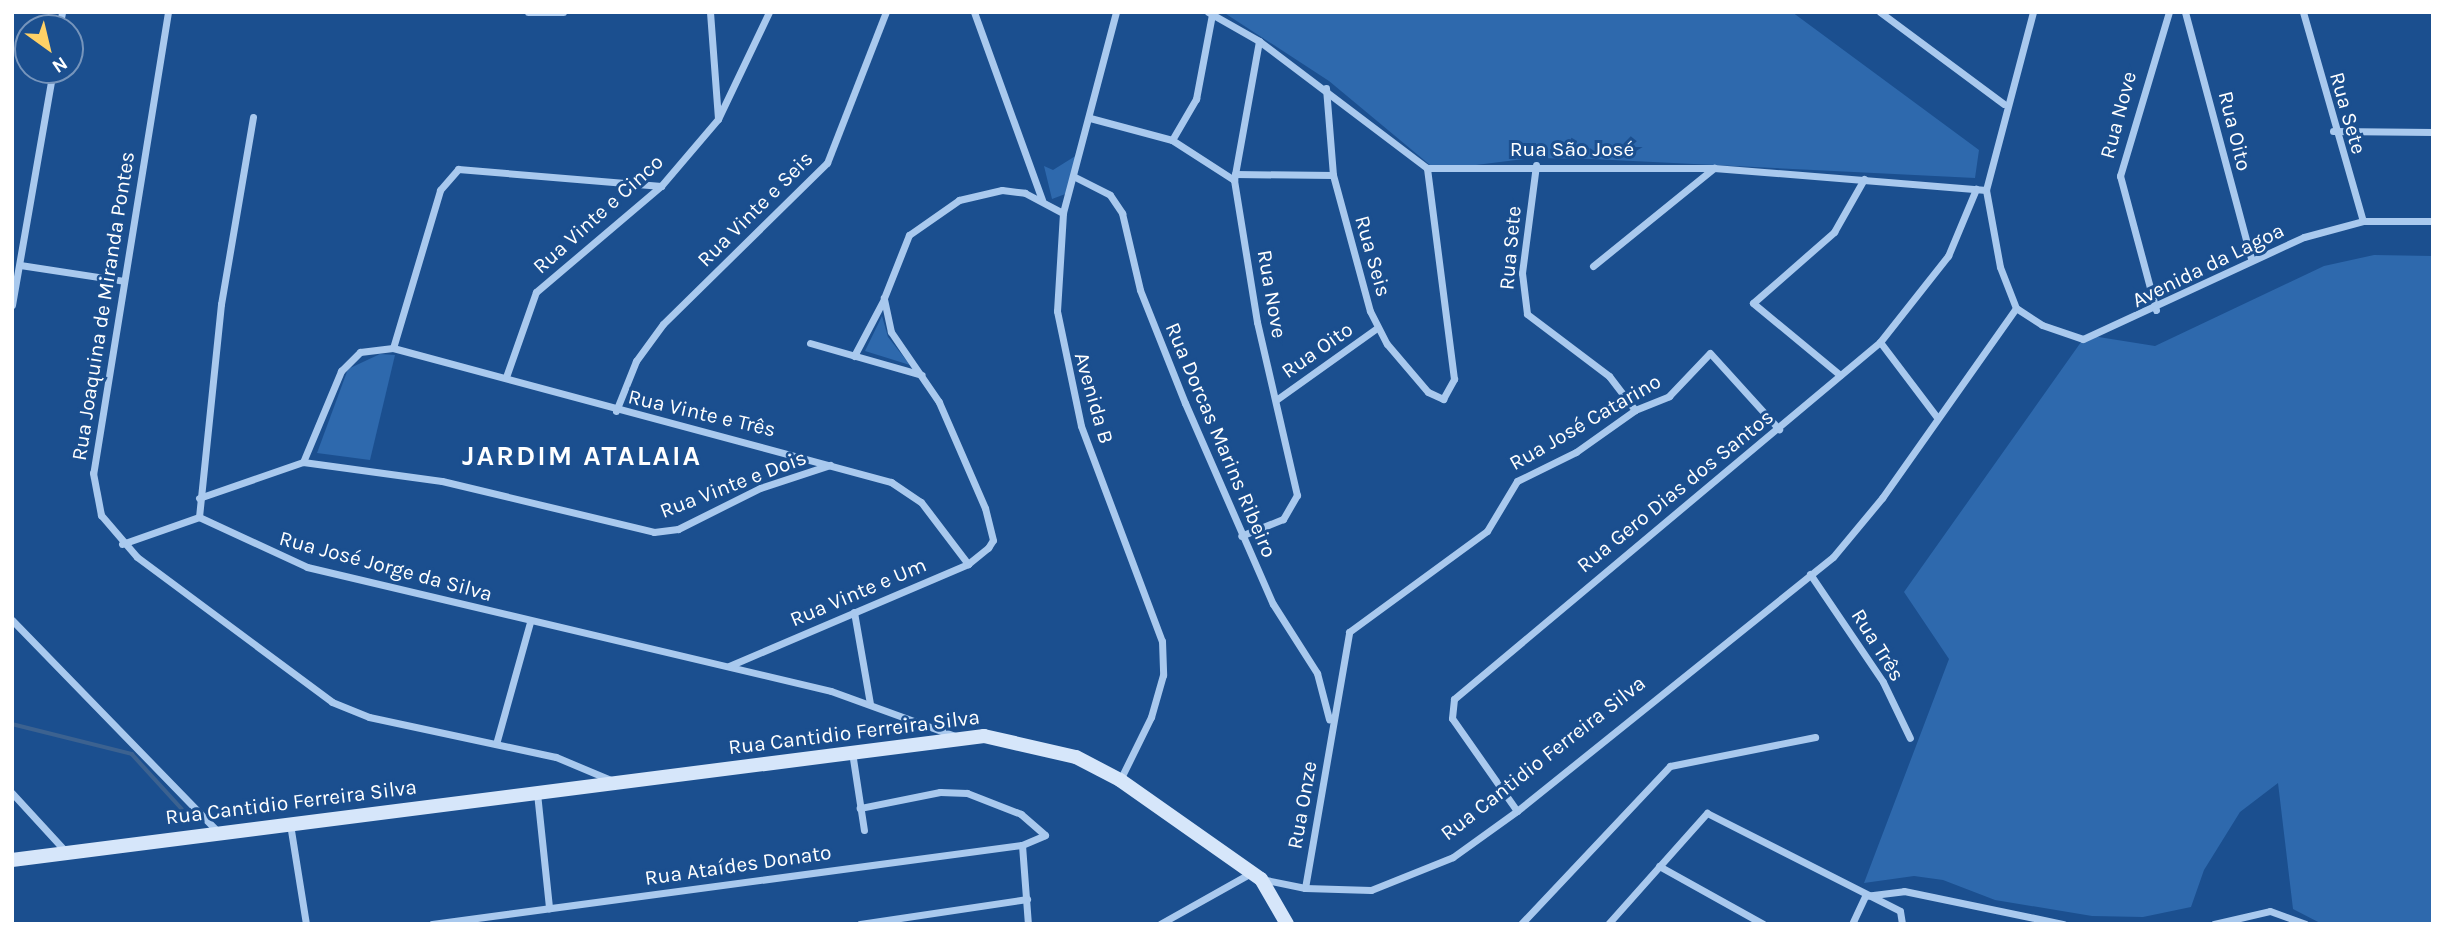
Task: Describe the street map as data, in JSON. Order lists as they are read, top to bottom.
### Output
{
  "streets": {
    "street": [
      "Rua Sete",
      "Rua Nove",
      "Rua Oito",
      "Rua São José",
      "Rua Vinte e Seis",
      "Rua Vinte e Cinco",
      "Rua Seis",
      "Avenida da Lagoa",
      "Rua Joaquina de Miranda Pontes",
      "Avenida B",
      "Rua Vinte e Três",
      "Rua José Catarino",
      "Rua Dorcas Marins Ribeiro",
      "Rua Vinte e Dois",
      "Rua Gero Dias dos Santos",
      "Rua José Jorge da Silva",
      "Rua Vinte e Um",
      "Rua Três",
      "Rua Cantidio Ferreira Silva",
      "Rua Onze",
      "Rua Ataídes Donato"
    ]
  },
  "crossings": [
    ["Rua Sete", "Rua São José"],
    ["Rua Sete", "Avenida da Lagoa"],
    ["Rua Sete", "Rua José Catarino"],
    ["Rua Nove", "Rua Oito"],
    ["Rua Nove", "Avenida da Lagoa"],
    ["Rua Nove", "Rua Dorcas Marins Ribeiro"],
    ["Rua Oito", "Rua Seis"],
    ["Rua Oito", "Avenida da Lagoa"],
    ["Rua São José", "Rua Seis"],
    ["Rua São José", "Rua Gero Dias dos Santos"],
    ["Rua Vinte e Seis", "Rua Vinte e Três"],
    ["Rua Vinte e Cinco", "Rua Vinte e Três"],
    ["Avenida da Lagoa", "Rua Cantidio Ferreira Silva"],
    ["Rua Joaquina de Miranda Pontes", "Rua Cantidio Ferreira Silva"],
    ["Avenida B", "Rua Dorcas Marins Ribeiro"],
    ["Avenida B", "Rua Cantidio Ferreira Silva"],
    ["Rua Vinte e Três", "Rua Vinte e Dois"],
    ["Rua Vinte e Três", "Rua Vinte e Um"],
    ["Rua José Catarino", "Rua Dorcas Marins Ribeiro"],
    ["Rua José Catarino", "Rua Gero Dias dos Santos"],
    ["Rua José Catarino", "Rua Onze"],
    ["Rua Dorcas Marins Ribeiro", "Rua Onze"],
    ["Rua Gero Dias dos Santos", "Rua Cantidio Ferreira Silva"],
    ["Rua José Jorge da Silva", "Rua Vinte e Um"],
    ["Rua José Jorge da Silva", "Rua Cantidio Ferreira Silva"],
    ["Rua Três", "Rua Cantidio Ferreira Silva"],
    ["Rua Cantidio Ferreira Silva", "Rua Onze"]
  ],
  "districts": ["JARDIM ATALAIA"],
  "north": "bottom right"
}
